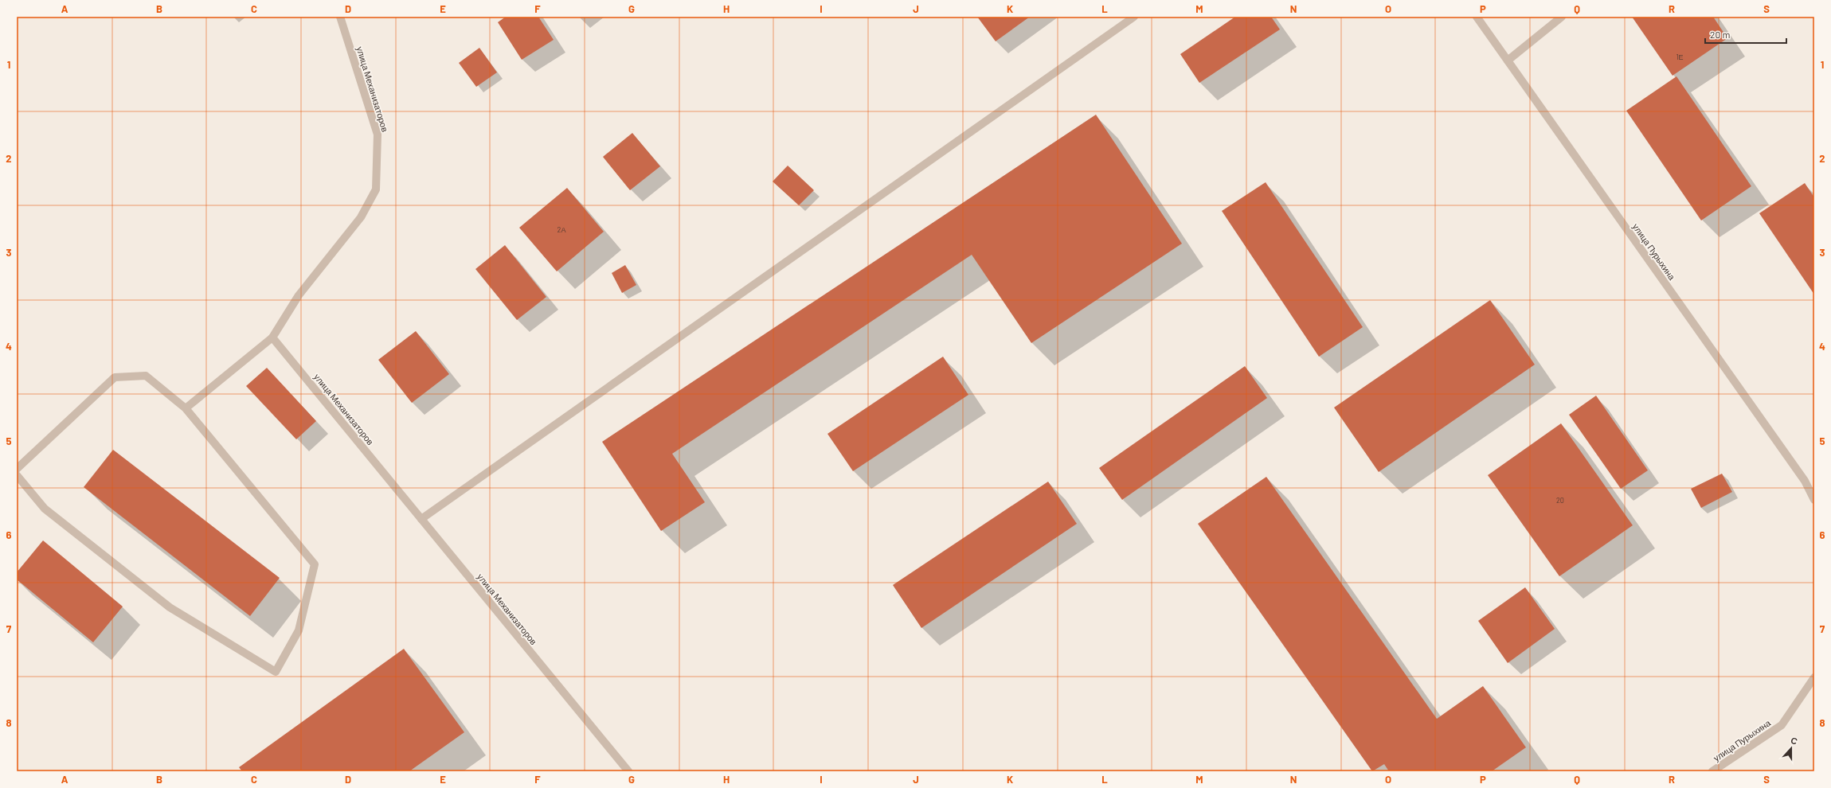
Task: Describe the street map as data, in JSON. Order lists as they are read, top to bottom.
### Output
{
  "streets": {
    "street": ["улица Механизаторов", "улица Пурыхина"]
  },
  "house_numbers": ["1Е", "2А", "20"],
  "scale_bar": "20 m",
  "north": "top",
  "grid": {
    "columns": [
      "A",
      "B",
      "C",
      "D",
      "E",
      "F",
      "G",
      "H",
      "I",
      "J",
      "K",
      "L",
      "M",
      "N",
      "O",
      "P",
      "Q",
      "R",
      "S"
    ],
    "rows": [
      "1",
      "2",
      "3",
      "4",
      "5",
      "6",
      "7",
      "8"
    ]
  }
}
